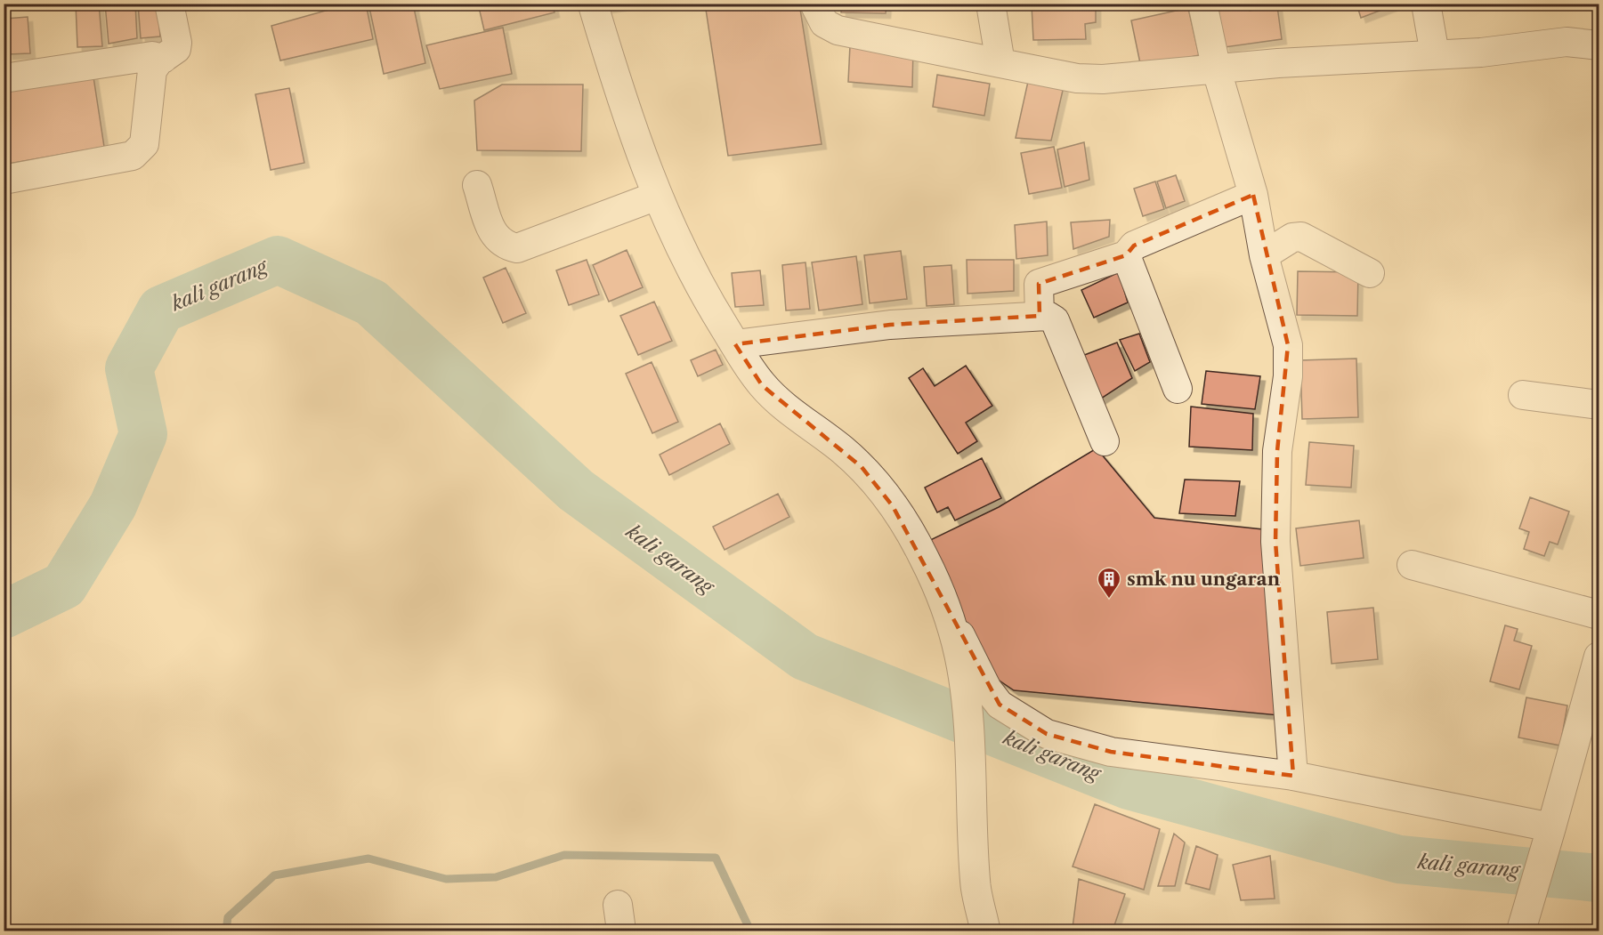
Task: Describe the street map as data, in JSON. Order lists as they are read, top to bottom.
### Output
{
  "water": ["kali garang"],
  "places": {
    "building": ["smk nu ungaran"]
  }
}
